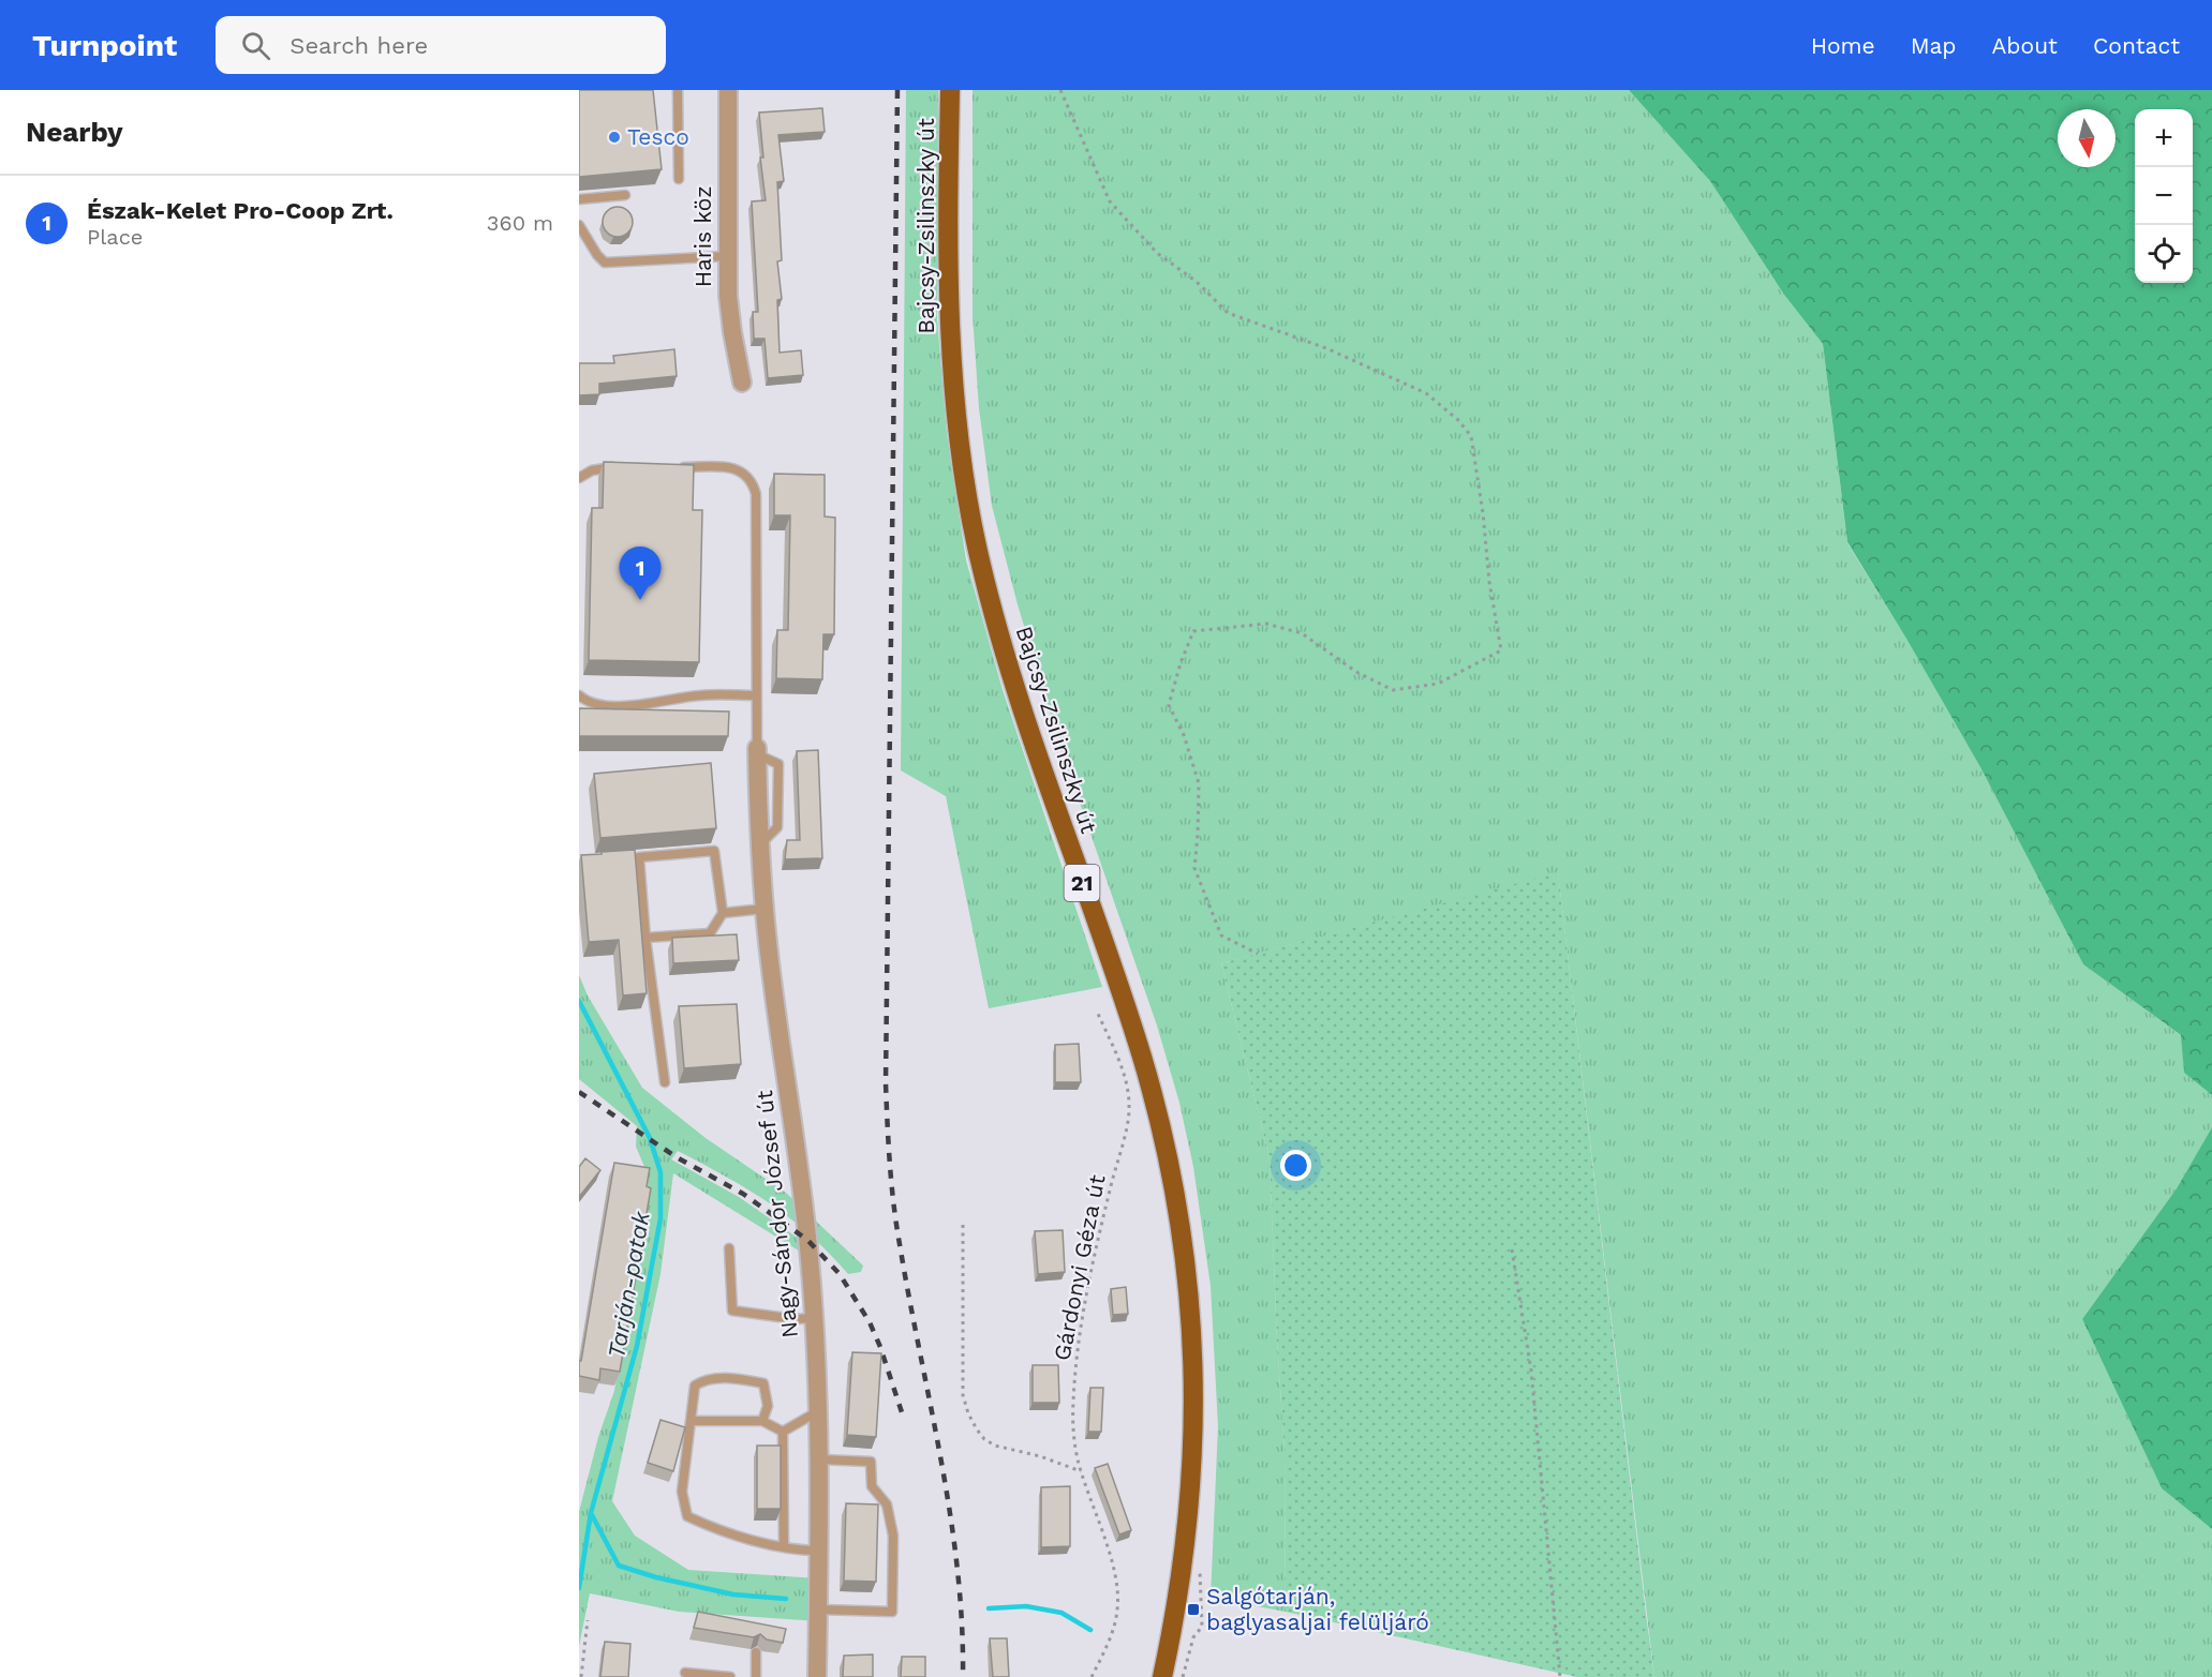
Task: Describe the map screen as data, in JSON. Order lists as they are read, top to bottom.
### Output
{
  "streets": {
    "main road": ["Bajcsy-Zsilinszky út", "21"],
    "street": ["Haris köz", "Nagy-Sándor József út"],
    "path": ["Gárdonyi Géza út"]
  },
  "water": ["Tarján-patak"],
  "places": {
    "other": ["Tesco"],
    "transit": ["Salgótarján, baglyasaljai felüljáró"]
  },
  "north": "bottom",
  "page": {
    "header": "Turnpoint",
    "search": "Search here",
    "nav": [
      "Home",
      "Map",
      "About",
      "Contact"
    ],
    "heading": "Nearby",
    "map_buttons": ["+", "−"],
    "list": [
      {
        "mark": "1",
        "name": "Észak-Kelet Pro-Coop Zrt.",
        "note": "Place",
        "value": "360 m"
      }
    ],
    "pins": "1"
  }
}
